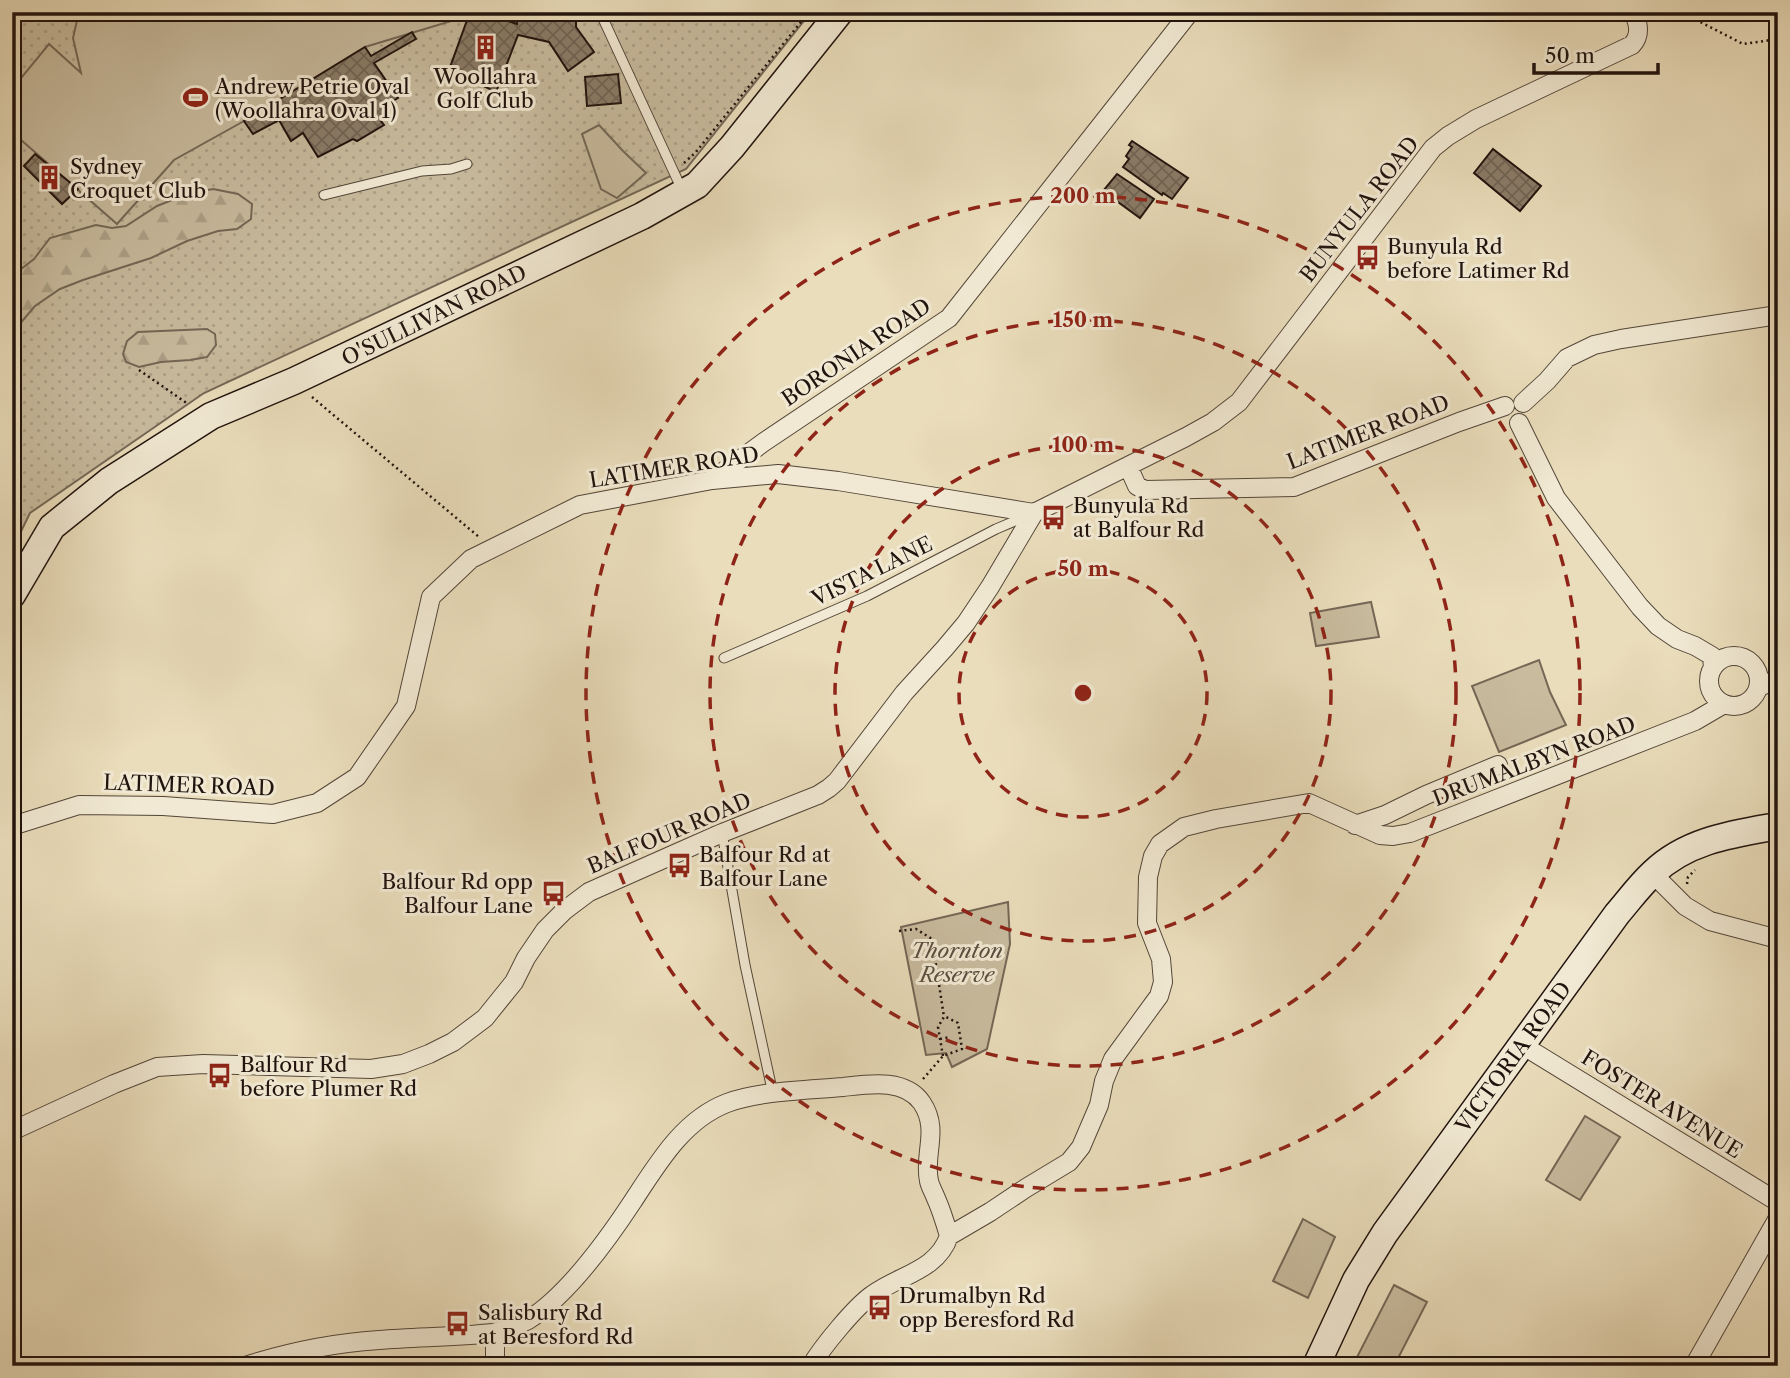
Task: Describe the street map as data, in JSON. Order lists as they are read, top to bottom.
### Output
{
  "streets": {
    "main road": ["O'SULLIVAN ROAD", "VICTORIA ROAD"],
    "street": [
      "BUNYULA ROAD",
      "BORONIA ROAD",
      "LATIMER ROAD",
      "DRUMALBYN ROAD",
      "BALFOUR ROAD",
      "FOSTER AVENUE"
    ],
    "lane": ["VISTA LANE"]
  },
  "crossings": [
    ["BUNYULA ROAD", "LATIMER ROAD"],
    ["BORONIA ROAD", "LATIMER ROAD"],
    ["LATIMER ROAD", "VISTA LANE"],
    ["LATIMER ROAD", "BALFOUR ROAD"],
    ["VISTA LANE", "BALFOUR ROAD"],
    ["VICTORIA ROAD", "FOSTER AVENUE"]
  ],
  "parks": ["Thornton Reserve"],
  "places": {
    "building": ["Woollahra Golf Club", "Sydney Croquet Club"],
    "sports": ["Andrew Petrie Oval (Woollahra Oval 1)"],
    "bus stop": [
      "Bunyula Rd before Latimer Rd",
      "Bunyula Rd at Balfour Rd",
      "Balfour Rd at Balfour Lane",
      "Balfour Rd opp Balfour Lane",
      "Balfour Rd before Plumer Rd",
      "Drumalbyn Rd opp Beresford Rd",
      "Salisbury Rd at Beresford Rd"
    ]
  },
  "scale_bar": "50 m",
  "rings": [
    "200 m",
    "150 m",
    "100 m",
    "50 m"
  ]
}
